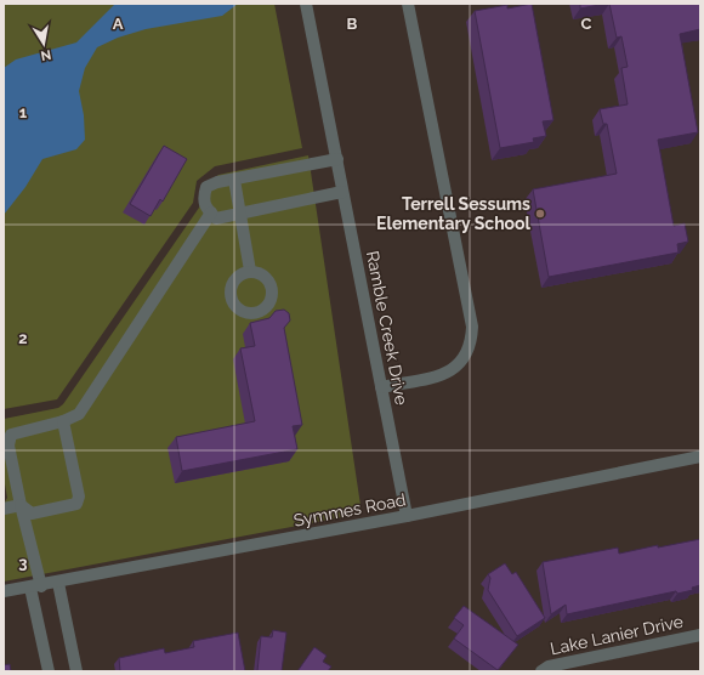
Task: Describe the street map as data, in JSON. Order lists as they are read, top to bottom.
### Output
{
  "streets": {
    "street": ["Ramble Creek Drive", "Symmes Road", "Lake Lanier Drive"]
  },
  "crossings": [
    ["Ramble Creek Drive", "Symmes Road"]
  ],
  "places": ["Terrell Sessums Elementary School"],
  "north": "bottom",
  "grid": {
    "columns": ["A", "B", "C"],
    "rows": ["1", "2", "3"]
  }
}
